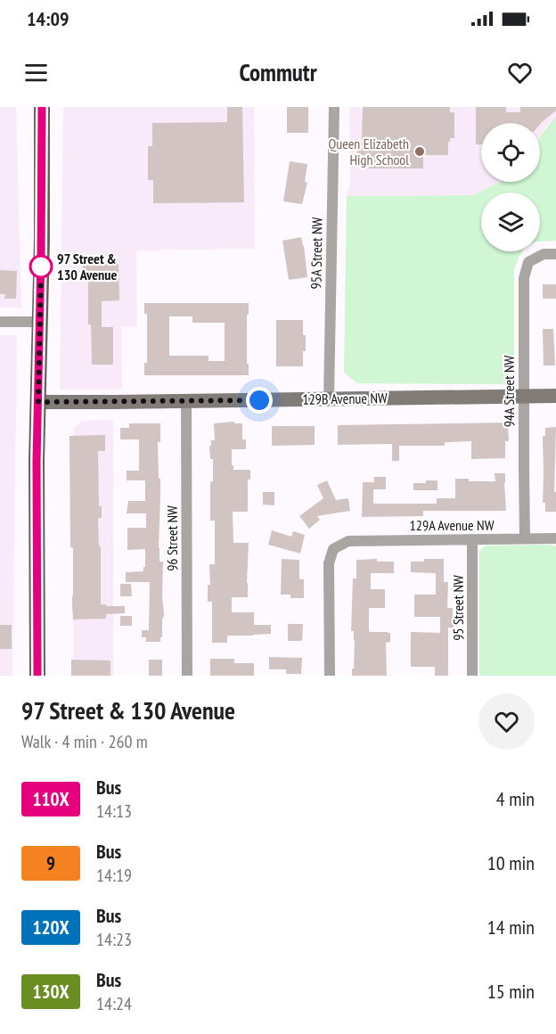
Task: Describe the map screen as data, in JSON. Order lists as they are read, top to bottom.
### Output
{
  "streets": {
    "street": [
      "95A Street NW",
      "94A Street NW",
      "129B Avenue NW",
      "129A Avenue NW",
      "96 Street NW",
      "95 Street NW"
    ]
  },
  "crossings": [
    ["95A Street NW", "129B Avenue NW"],
    ["94A Street NW", "129B Avenue NW"],
    ["94A Street NW", "129A Avenue NW"],
    ["129B Avenue NW", "96 Street NW"],
    ["129A Avenue NW", "95 Street NW"]
  ],
  "places": ["Queen Elizabeth High School", "97 Street & 130 Avenue"],
  "lines": ["bus line 110X"],
  "page": {
    "status": "14:09",
    "header": "Commutr",
    "heading": ["97 Street & 130 Avenue", "Walk · 4 min · 260 m"],
    "list": [
      {
        "mark": "110X",
        "name": "Bus",
        "note": "14:13",
        "value": "4 min"
      },
      {
        "mark": "9",
        "name": "Bus",
        "note": "14:19",
        "value": "10 min"
      },
      {
        "mark": "120X",
        "name": "Bus",
        "note": "14:23",
        "value": "14 min"
      },
      {
        "mark": "130X",
        "name": "Bus",
        "note": "14:24",
        "value": "15 min"
      }
    ]
  }
}
